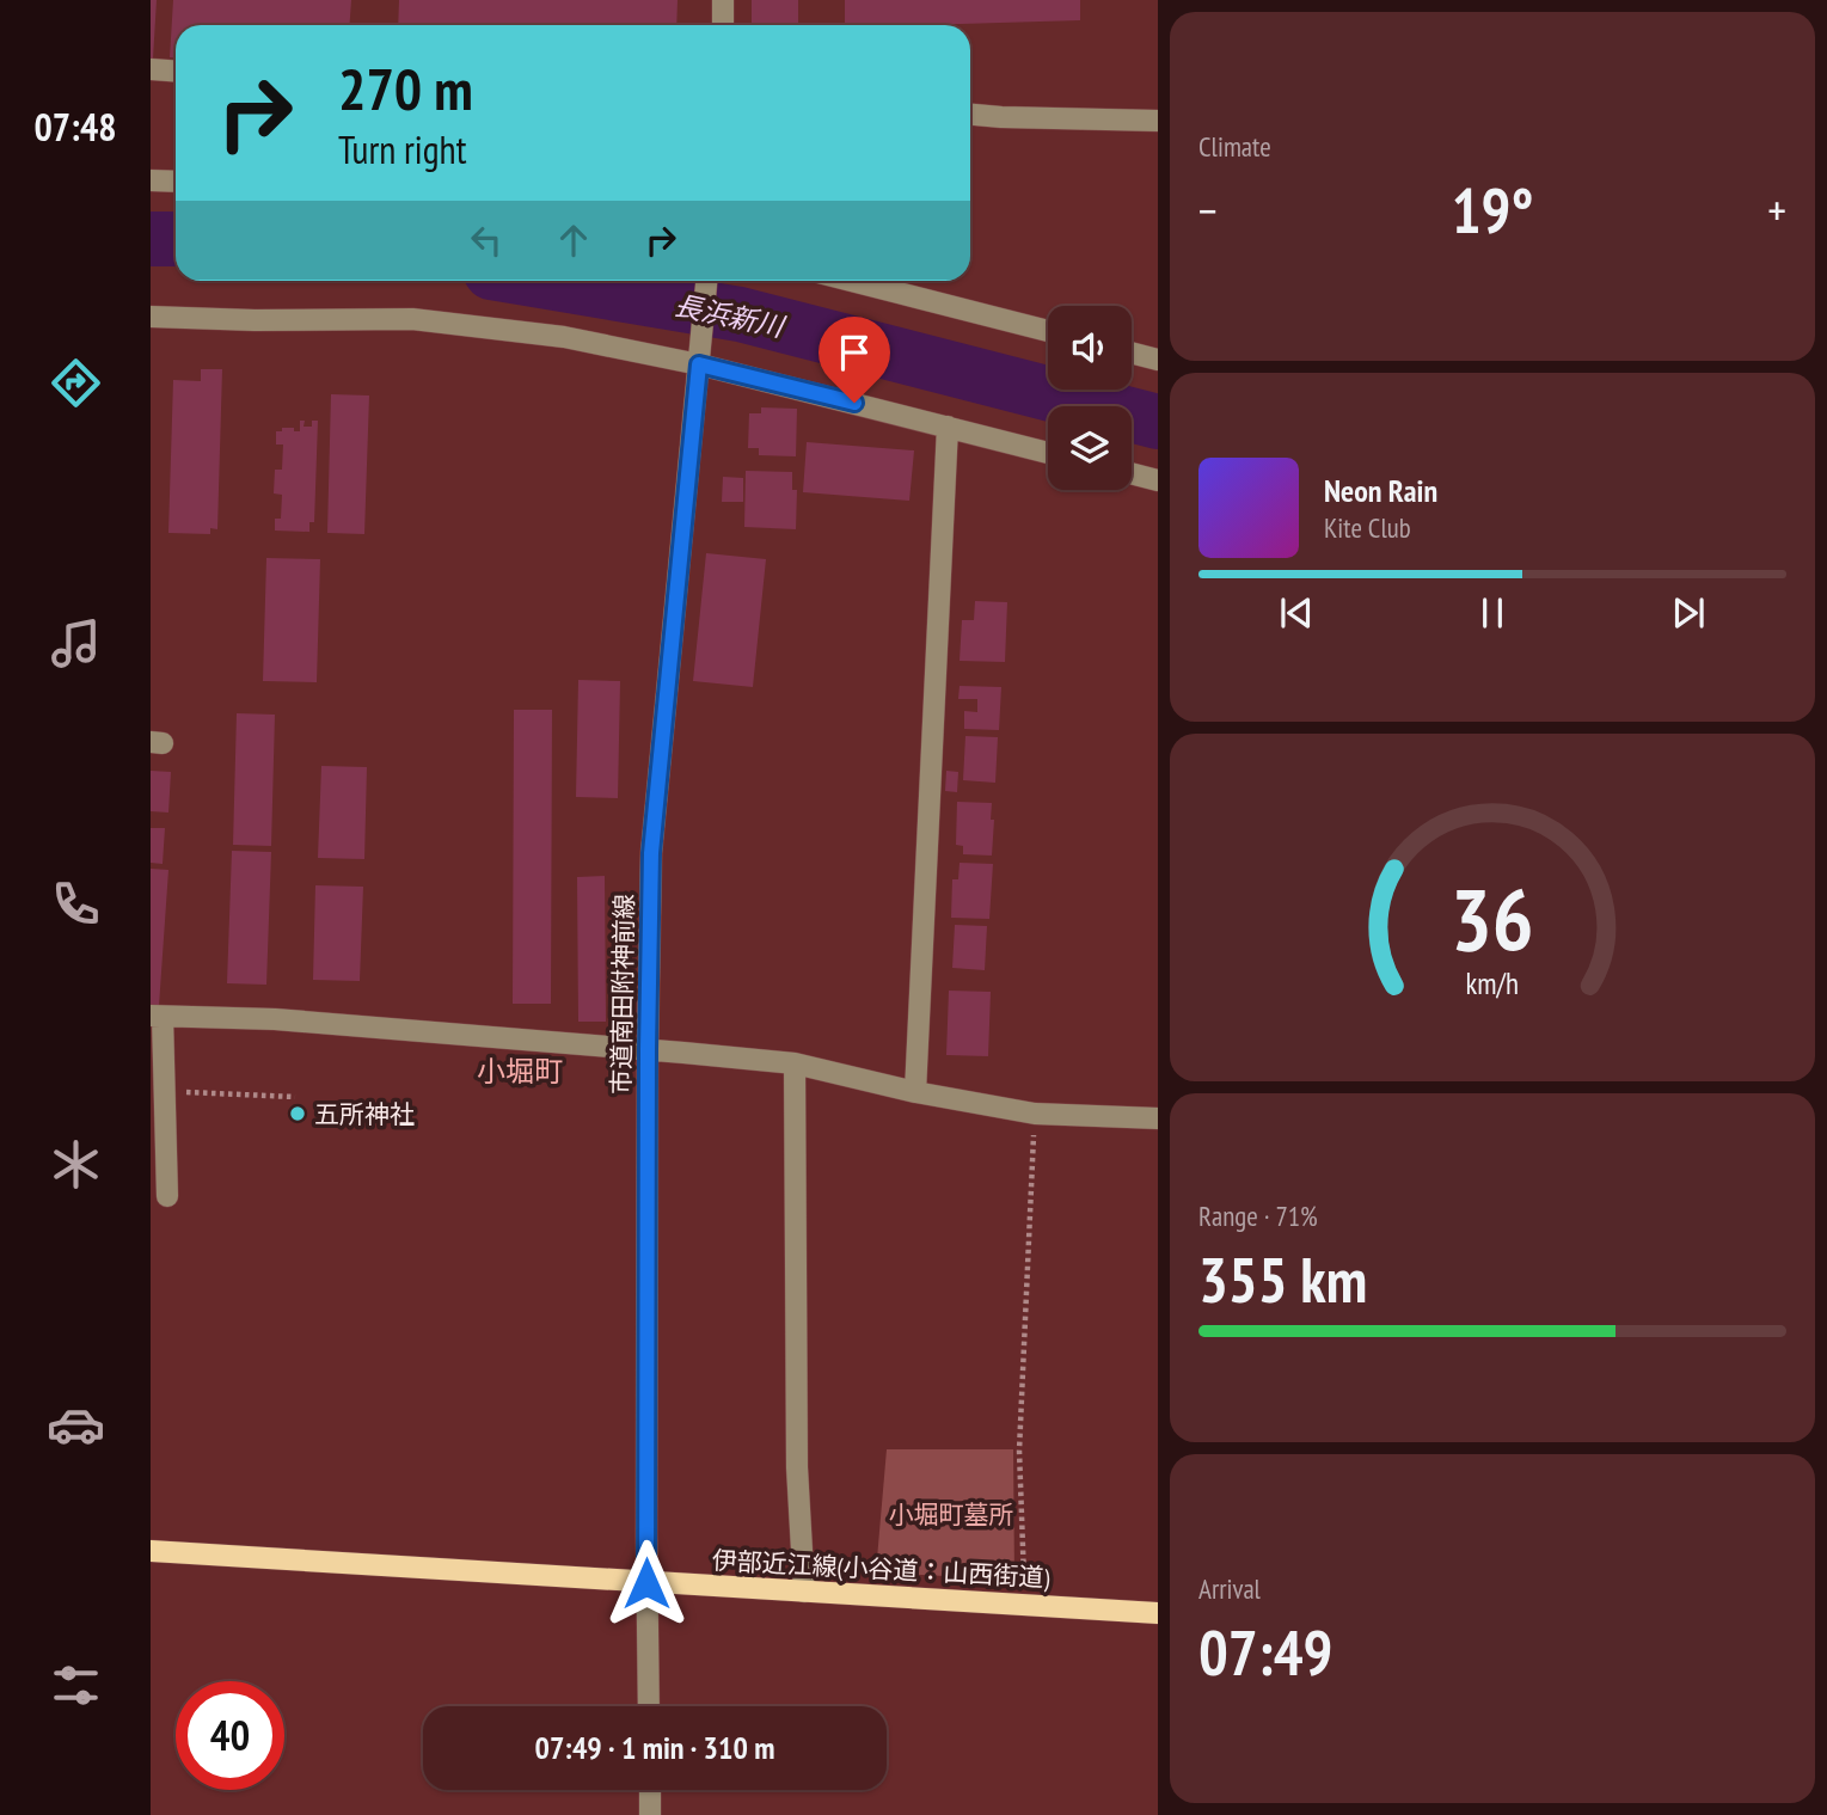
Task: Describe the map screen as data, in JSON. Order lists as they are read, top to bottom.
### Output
{
  "streets": {
    "main road": ["伊部近江線(小谷道：山西街道)"],
    "street": ["市道南田附神前線"]
  },
  "crossings": [
    ["市道南田附神前線", "伊部近江線(小谷道：山西街道)"]
  ],
  "districts": ["小堀町"],
  "water": ["長浜新川"],
  "parks": ["小堀町墓所"],
  "places": ["五所神社"],
  "page": {
    "tabs": "07:48",
    "tile": [
      "Climate",
      ["Range · 71%", "355 km"],
      ["Arrival", "07:49"]
    ],
    "turn": ["270 m", "Turn right"],
    "heat": ["−", "19°", "+"],
    "song": ["Neon Rain", "Kite Club"],
    "limit": "40",
    "trip": "07:49 · 1 min · 310 m",
    "gauge": ["36", "km/h"]
  }
}
